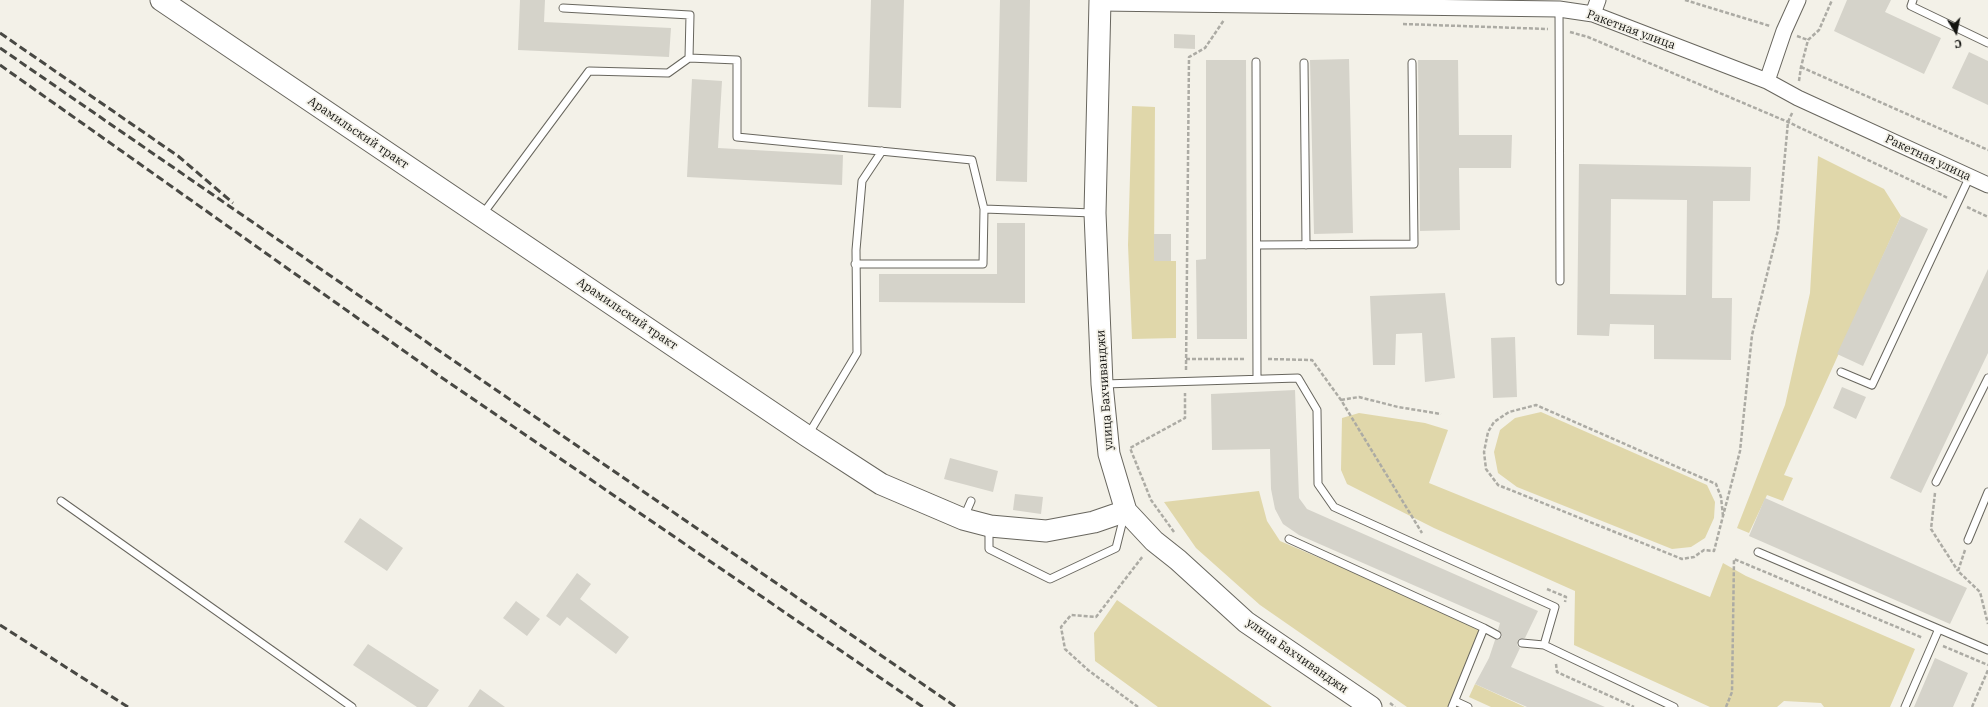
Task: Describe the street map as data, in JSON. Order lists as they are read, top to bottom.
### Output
{
  "streets": {
    "main road": ["Арамильский тракт", "улица Бахчиванджи"],
    "street": ["Ракетная улица"]
  },
  "crossings": [
    ["Ракетная улица", "улица Бахчиванджи"],
    ["Арамильский тракт", "улица Бахчиванджи"]
  ],
  "north": "bottom"
}
